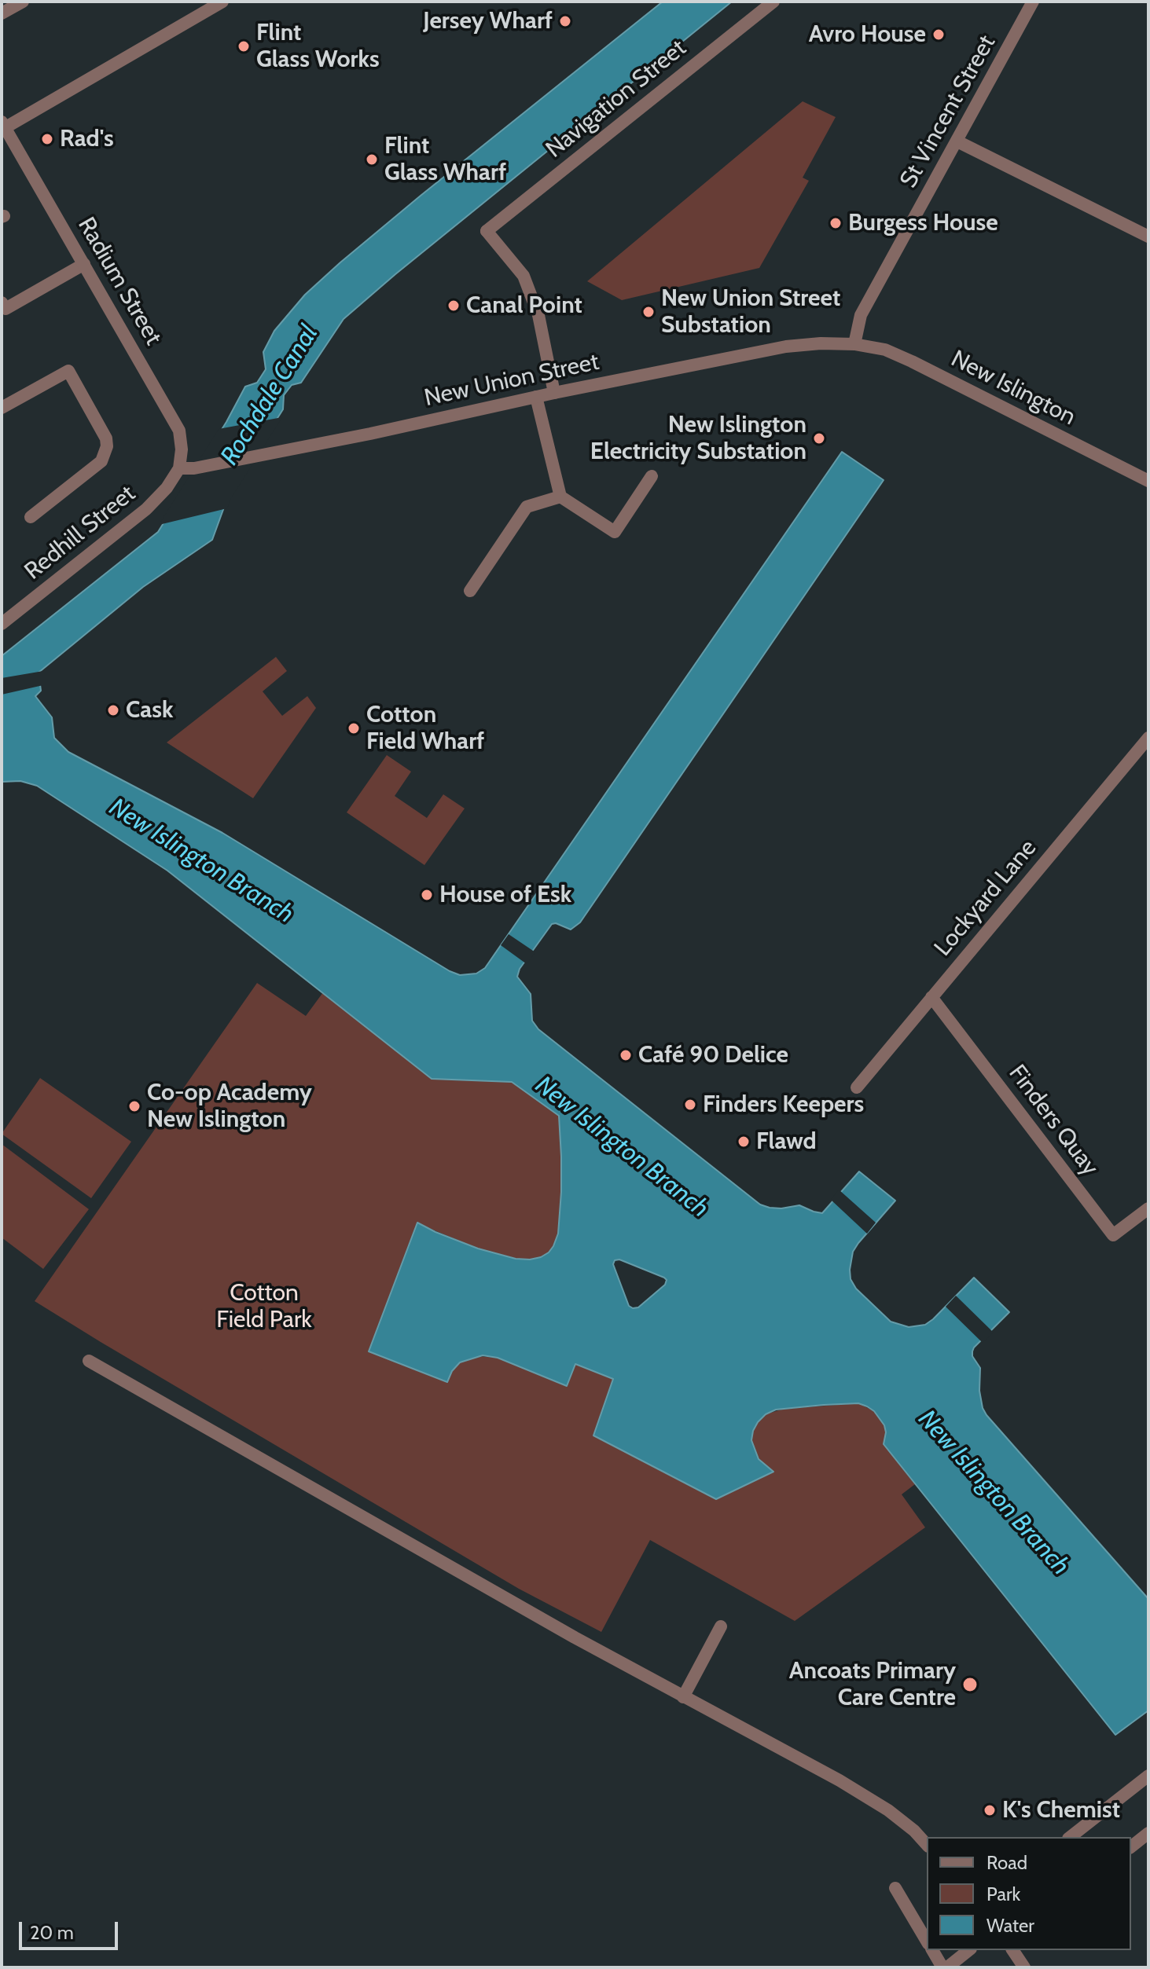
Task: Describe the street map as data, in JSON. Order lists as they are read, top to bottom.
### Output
{
  "streets": {
    "street": [
      "Navigation Street",
      "St Vincent Street",
      "Radium Street",
      "New Union Street",
      "New Islington",
      "Redhill Street",
      "Lockyard Lane",
      "Finders Quay"
    ]
  },
  "crossings": [
    ["Navigation Street", "New Union Street"],
    ["St Vincent Street", "New Union Street"],
    ["St Vincent Street", "New Islington"],
    ["Radium Street", "New Union Street"],
    ["Radium Street", "Redhill Street"],
    ["New Union Street", "New Islington"],
    ["New Union Street", "Redhill Street"],
    ["Lockyard Lane", "Finders Quay"]
  ],
  "water": ["Rochdale Canal", "New Islington Branch"],
  "parks": ["Cotton Field Park"],
  "places": [
    "Jersey Wharf",
    "Avro House",
    "Flint Glass Works",
    "Rad's",
    "Flint Glass Wharf",
    "Burgess House",
    "Canal Point",
    "New Union Street Substation",
    "New Islington Electricity Substation",
    "Cask",
    "Cotton Field Wharf",
    "House of Esk",
    "Café 90 Delice",
    "Finders Keepers",
    "Co-op Academy New Islington",
    "Flawd",
    "Ancoats Primary Care Centre",
    "K's Chemist"
  ],
  "legend": ["Road", "Park", "Water"],
  "scale_bar": "20 m"
}
